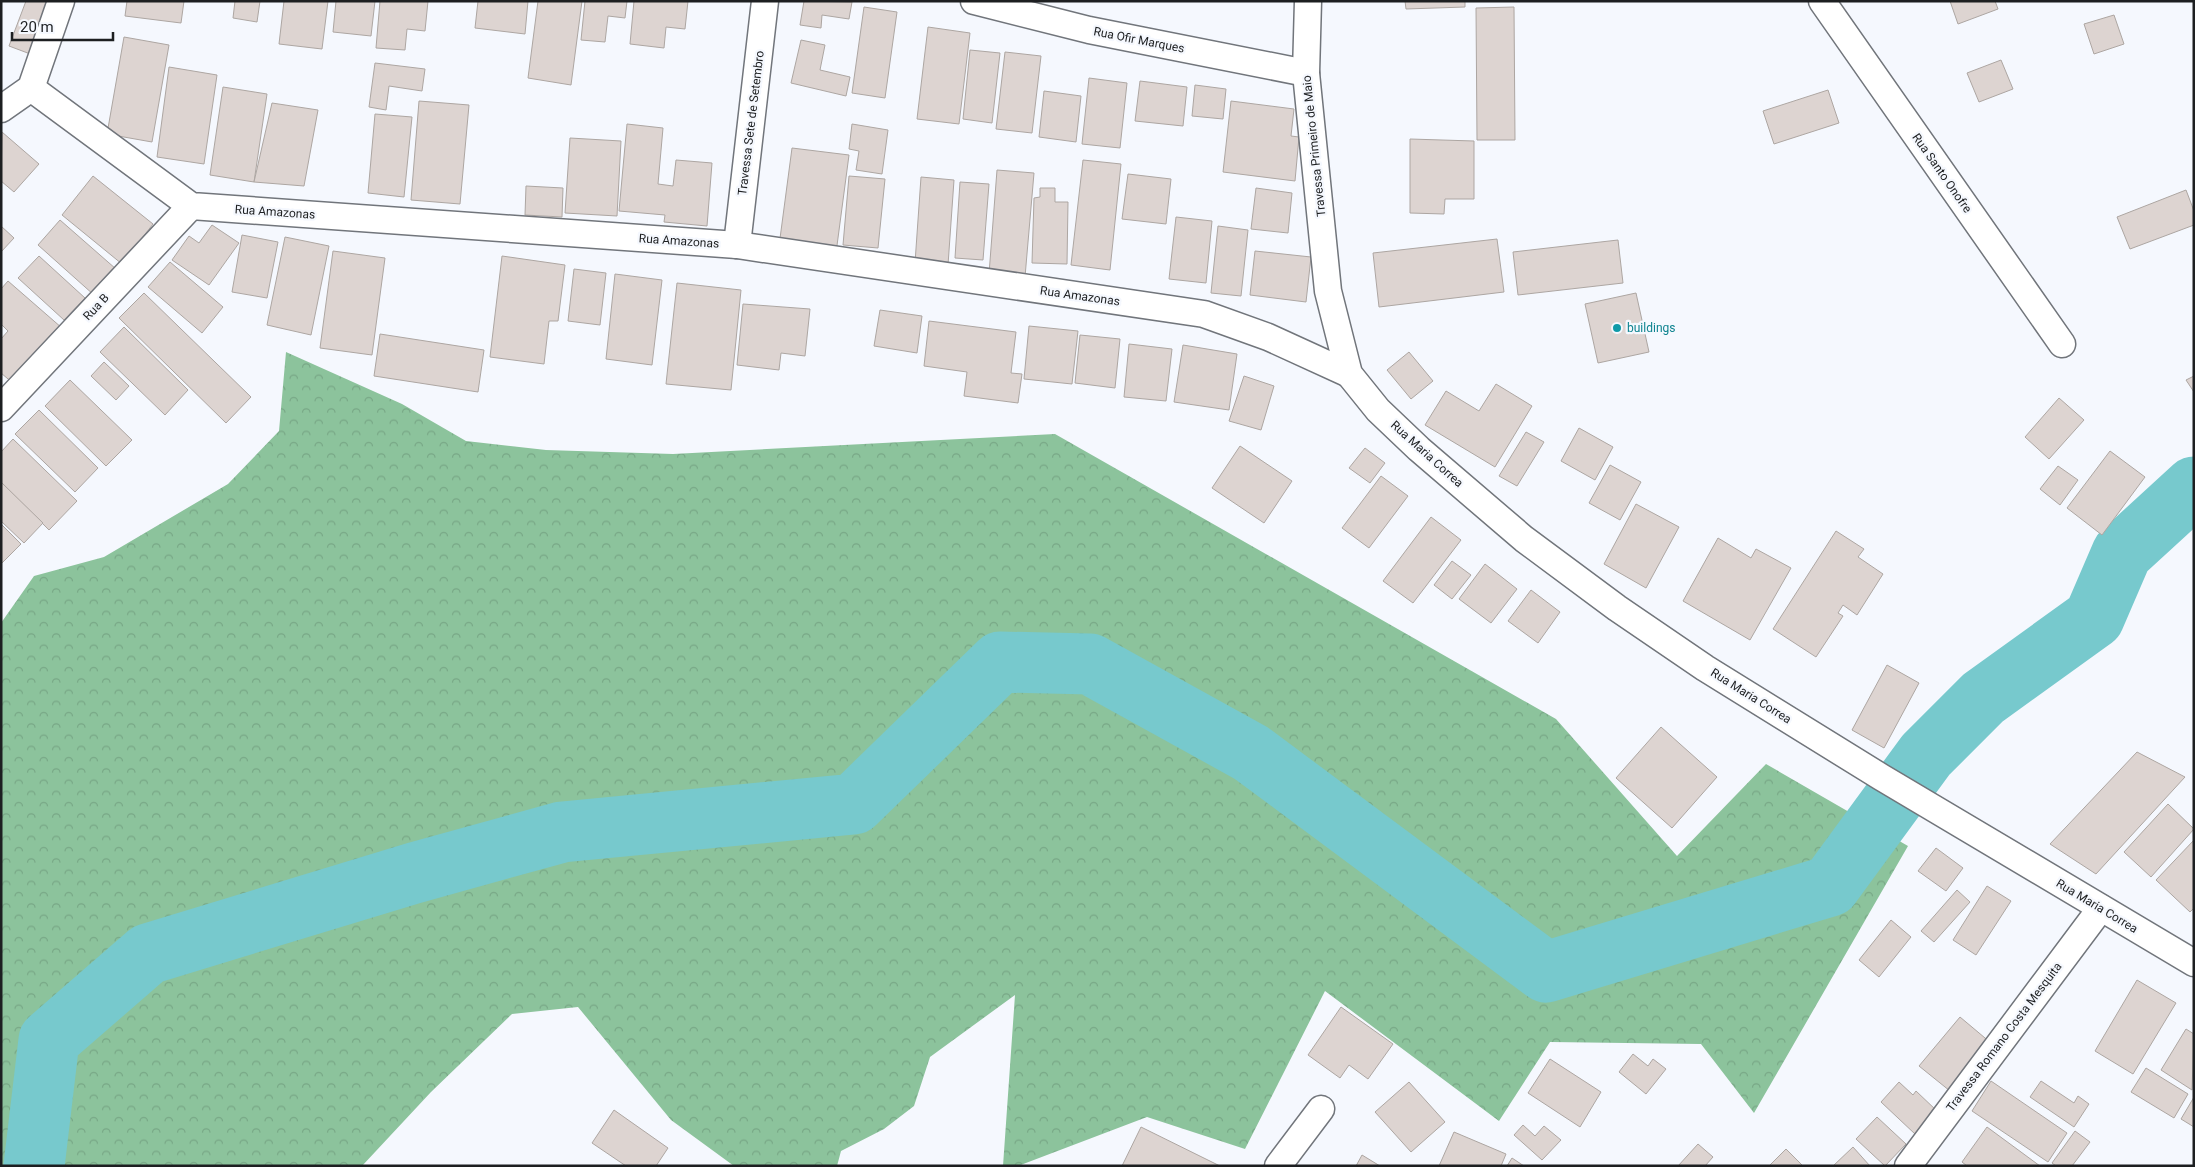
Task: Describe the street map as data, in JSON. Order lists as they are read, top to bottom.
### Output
{
  "streets": {
    "street": [
      "Rua Ofir Marques",
      "Travessa Sete de Setembro",
      "Travessa Primeiro de Maio",
      "Rua Santo Onofre",
      "Rua Amazonas",
      "Rua B",
      "Rua Maria Correa",
      "Travessa Romano Costa Mesquita"
    ]
  },
  "crossings": [
    ["Rua Ofir Marques", "Travessa Primeiro de Maio"],
    ["Travessa Sete de Setembro", "Rua Amazonas"],
    ["Travessa Primeiro de Maio", "Rua Amazonas"],
    ["Travessa Primeiro de Maio", "Rua Maria Correa"],
    ["Rua Amazonas", "Rua B"],
    ["Rua Amazonas", "Rua Maria Correa"],
    ["Rua Maria Correa", "Travessa Romano Costa Mesquita"]
  ],
  "places": ["buildings"],
  "scale_bar": "20 m"
}
